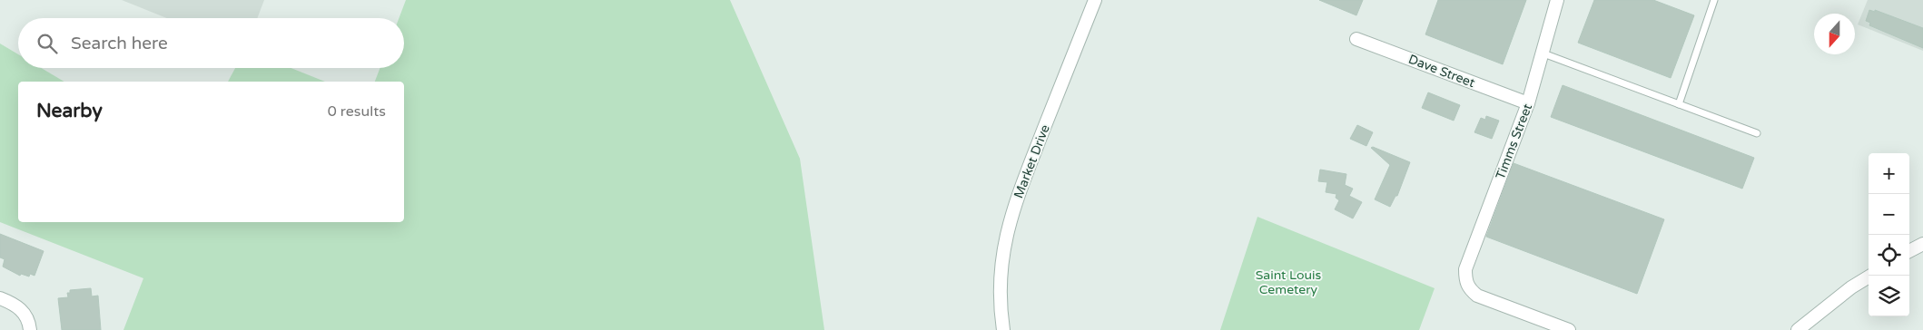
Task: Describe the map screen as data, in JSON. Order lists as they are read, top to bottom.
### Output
{
  "streets": {
    "street": ["Dave Street", "Timms Street", "Market Drive"]
  },
  "crossings": [
    ["Dave Street", "Timms Street"]
  ],
  "parks": ["Saint Louis Cemetery"],
  "north": "bottom",
  "page": {
    "search": "Search here",
    "heading": ["Nearby", "0 results"],
    "map_buttons": ["+", "−"]
  }
}
